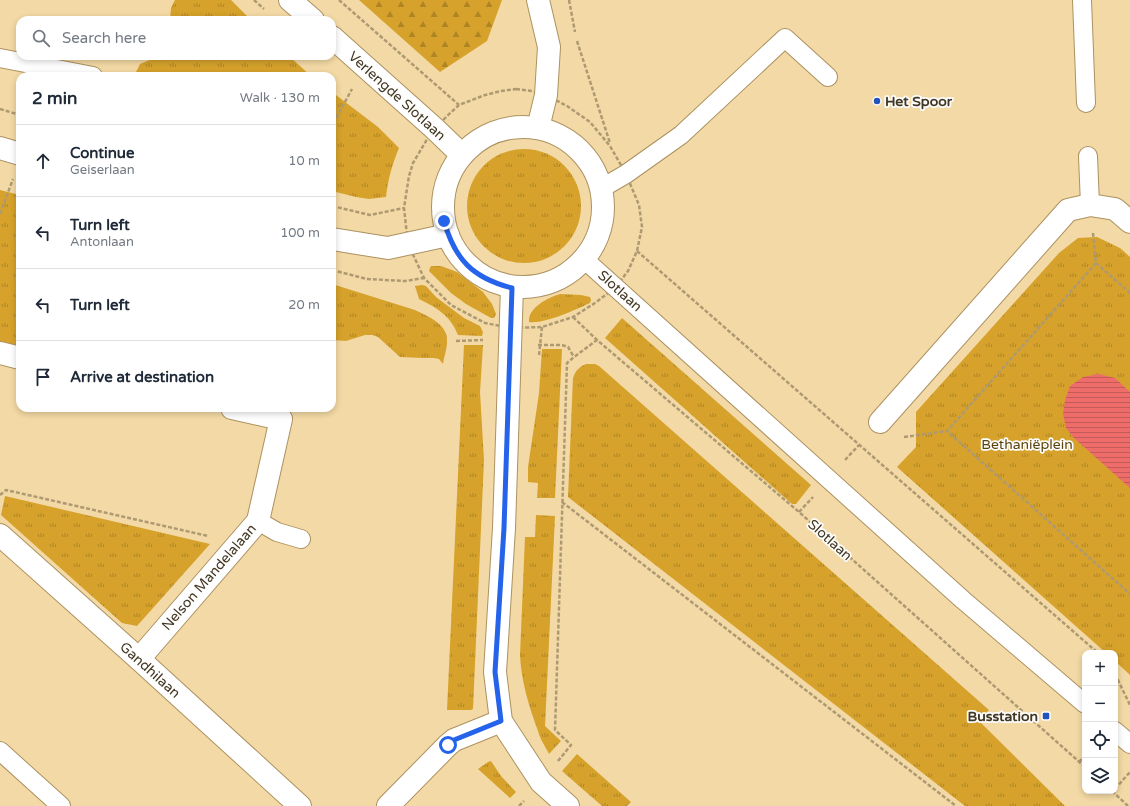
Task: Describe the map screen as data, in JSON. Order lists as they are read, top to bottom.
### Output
{
  "streets": {
    "street": ["Verlengde Slotlaan", "Nelson Mandelalaan", "Gandhilaan"],
    "lane": ["Slotlaan"]
  },
  "crossings": [
    ["Nelson Mandelalaan", "Gandhilaan"]
  ],
  "parks": ["Bethaniëplein"],
  "places": {
    "other": ["Het Spoor"],
    "transit": ["Busstation"]
  },
  "page": {
    "search": "Search here",
    "heading": ["2 min", "Walk · 130 m"],
    "list": [
      ["Continue", "Geiserlaan", "10 m"],
      ["Turn left", "Antonlaan", "100 m"],
      ["Turn left", "20 m"],
      "Arrive at destination"
    ],
    "map_buttons": ["+", "−"]
  }
}
